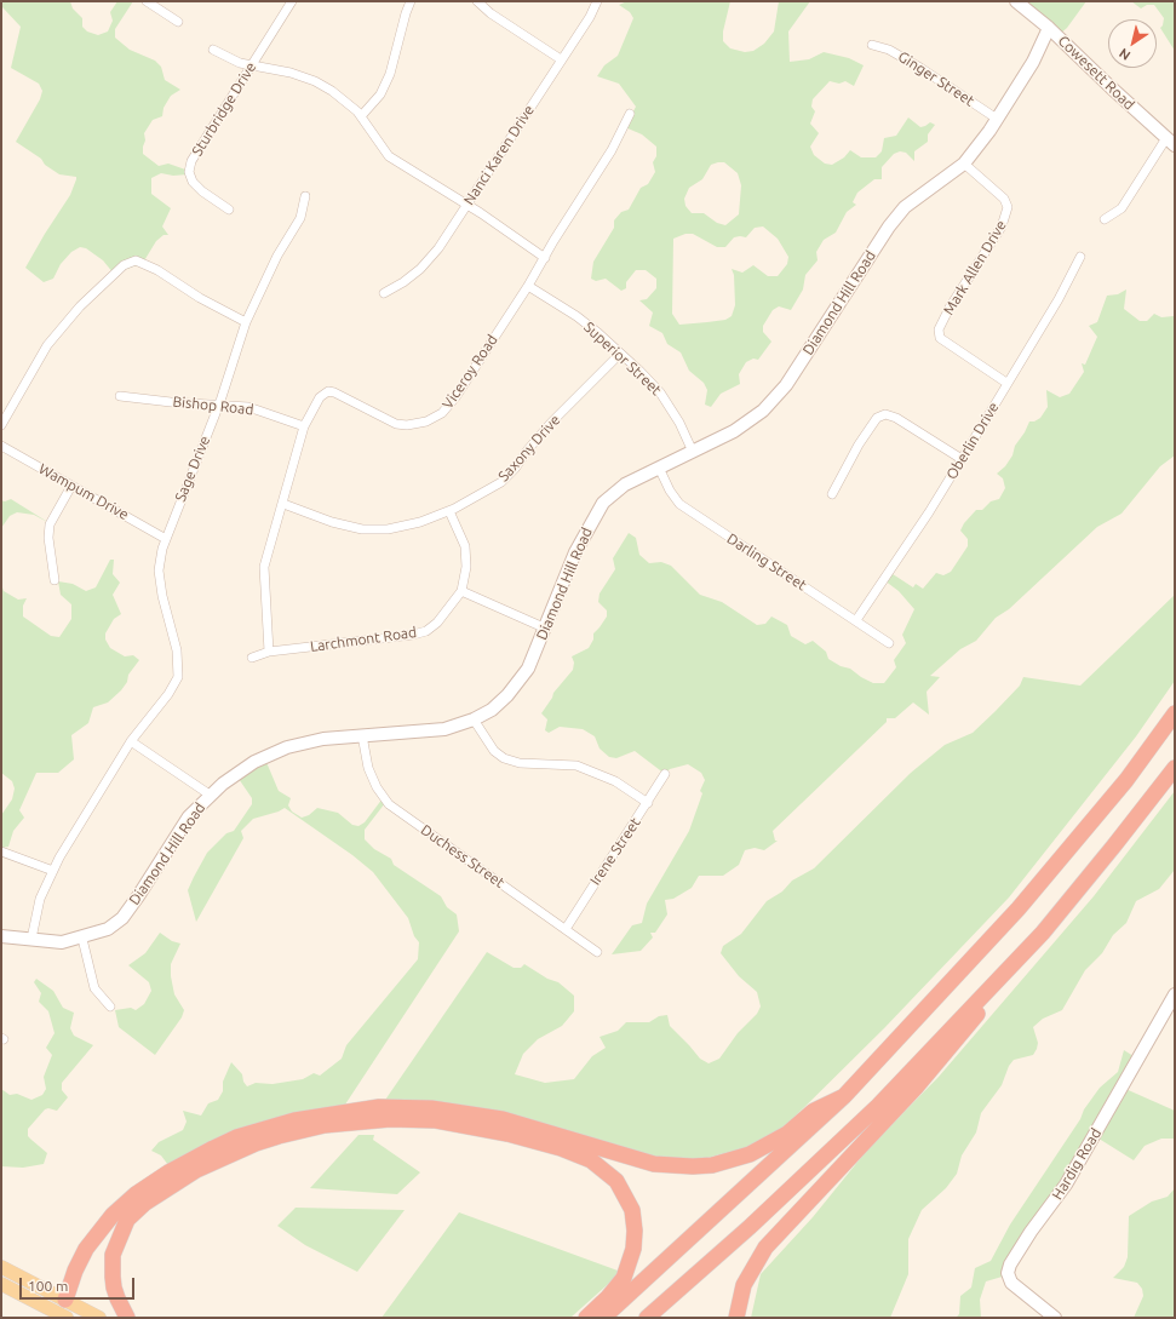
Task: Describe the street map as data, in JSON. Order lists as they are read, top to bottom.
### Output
{
  "streets": {
    "street": [
      "Cowesett Road",
      "Ginger Street",
      "Sturbridge Drive",
      "Nanci Karen Drive",
      "Mark Allen Drive",
      "Diamond Hill Road",
      "Superior Street",
      "Viceroy Road",
      "Bishop Road",
      "Oberlin Drive",
      "Saxony Drive",
      "Sage Drive",
      "Wampum Drive",
      "Darling Street",
      "Larchmont Road",
      "Irene Street",
      "Duchess Street",
      "Hardig Road"
    ]
  },
  "crossings": [
    ["Cowesett Road", "Diamond Hill Road"],
    ["Ginger Street", "Diamond Hill Road"],
    ["Mark Allen Drive", "Diamond Hill Road"],
    ["Mark Allen Drive", "Oberlin Drive"],
    ["Diamond Hill Road", "Superior Street"],
    ["Diamond Hill Road", "Darling Street"],
    ["Diamond Hill Road", "Duchess Street"],
    ["Superior Street", "Viceroy Road"],
    ["Superior Street", "Saxony Drive"],
    ["Viceroy Road", "Bishop Road"],
    ["Viceroy Road", "Saxony Drive"],
    ["Viceroy Road", "Larchmont Road"],
    ["Bishop Road", "Sage Drive"],
    ["Oberlin Drive", "Darling Street"],
    ["Saxony Drive", "Larchmont Road"],
    ["Sage Drive", "Wampum Drive"],
    ["Irene Street", "Duchess Street"]
  ],
  "scale_bar": "100 m",
  "north": "bottom left"
}
